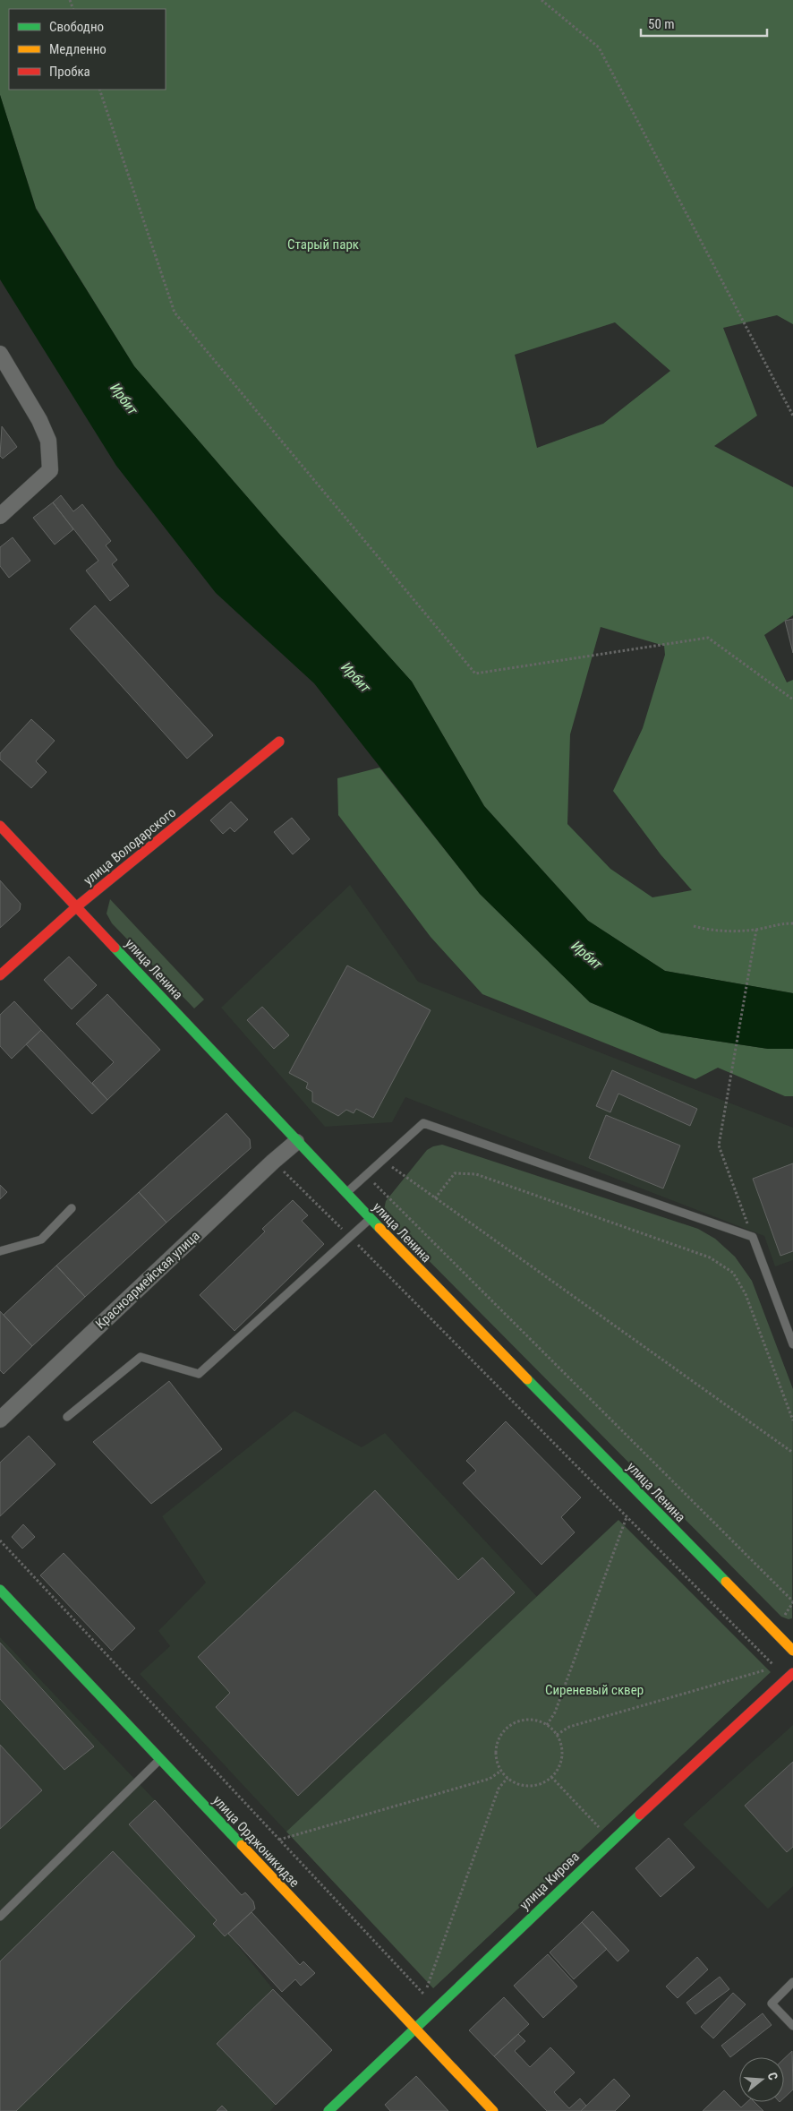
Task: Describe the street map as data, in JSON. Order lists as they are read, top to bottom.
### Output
{
  "streets": {
    "main road": [
      "улица Володарского",
      "улица Ленина",
      "улица Орджоникидзе",
      "улица Кирова"
    ],
    "street": ["Красноармейская улица"]
  },
  "crossings": [
    ["улица Володарского", "улица Ленина"],
    ["улица Ленина", "Красноармейская улица"],
    ["улица Орджоникидзе", "улица Кирова"]
  ],
  "water": ["Ирбит"],
  "parks": ["Старый парк", "Сиреневый сквер"],
  "legend": ["Свободно", "Медленно", "Пробка"],
  "scale_bar": "50 m",
  "north": "right"
}
